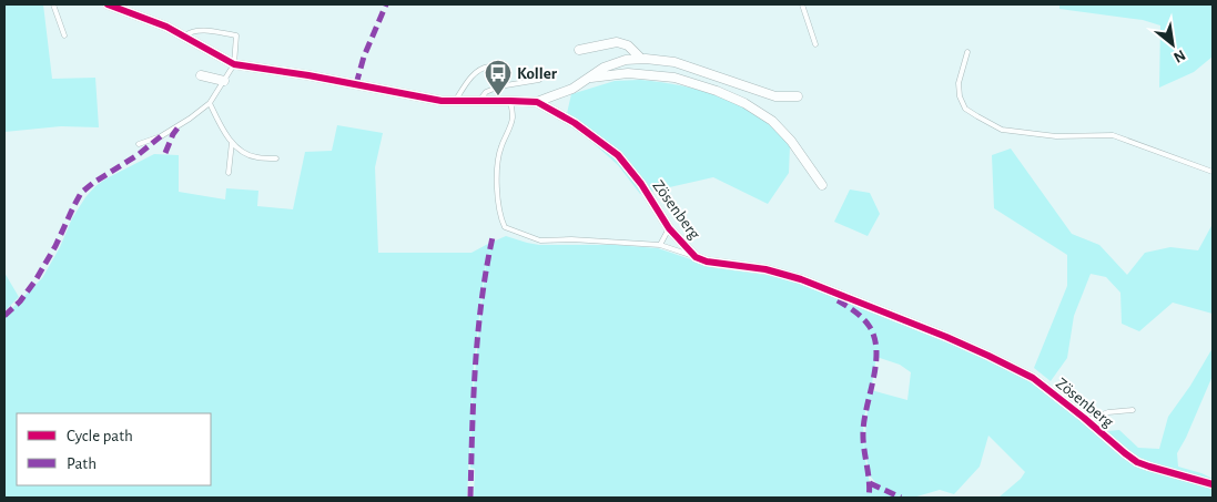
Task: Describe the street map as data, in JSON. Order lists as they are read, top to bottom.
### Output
{
  "streets": {
    "street": ["Zösenberg"]
  },
  "places": {
    "bus stop": ["Koller"]
  },
  "legend": ["Cycle path", "Path"],
  "north": "bottom right"
}
